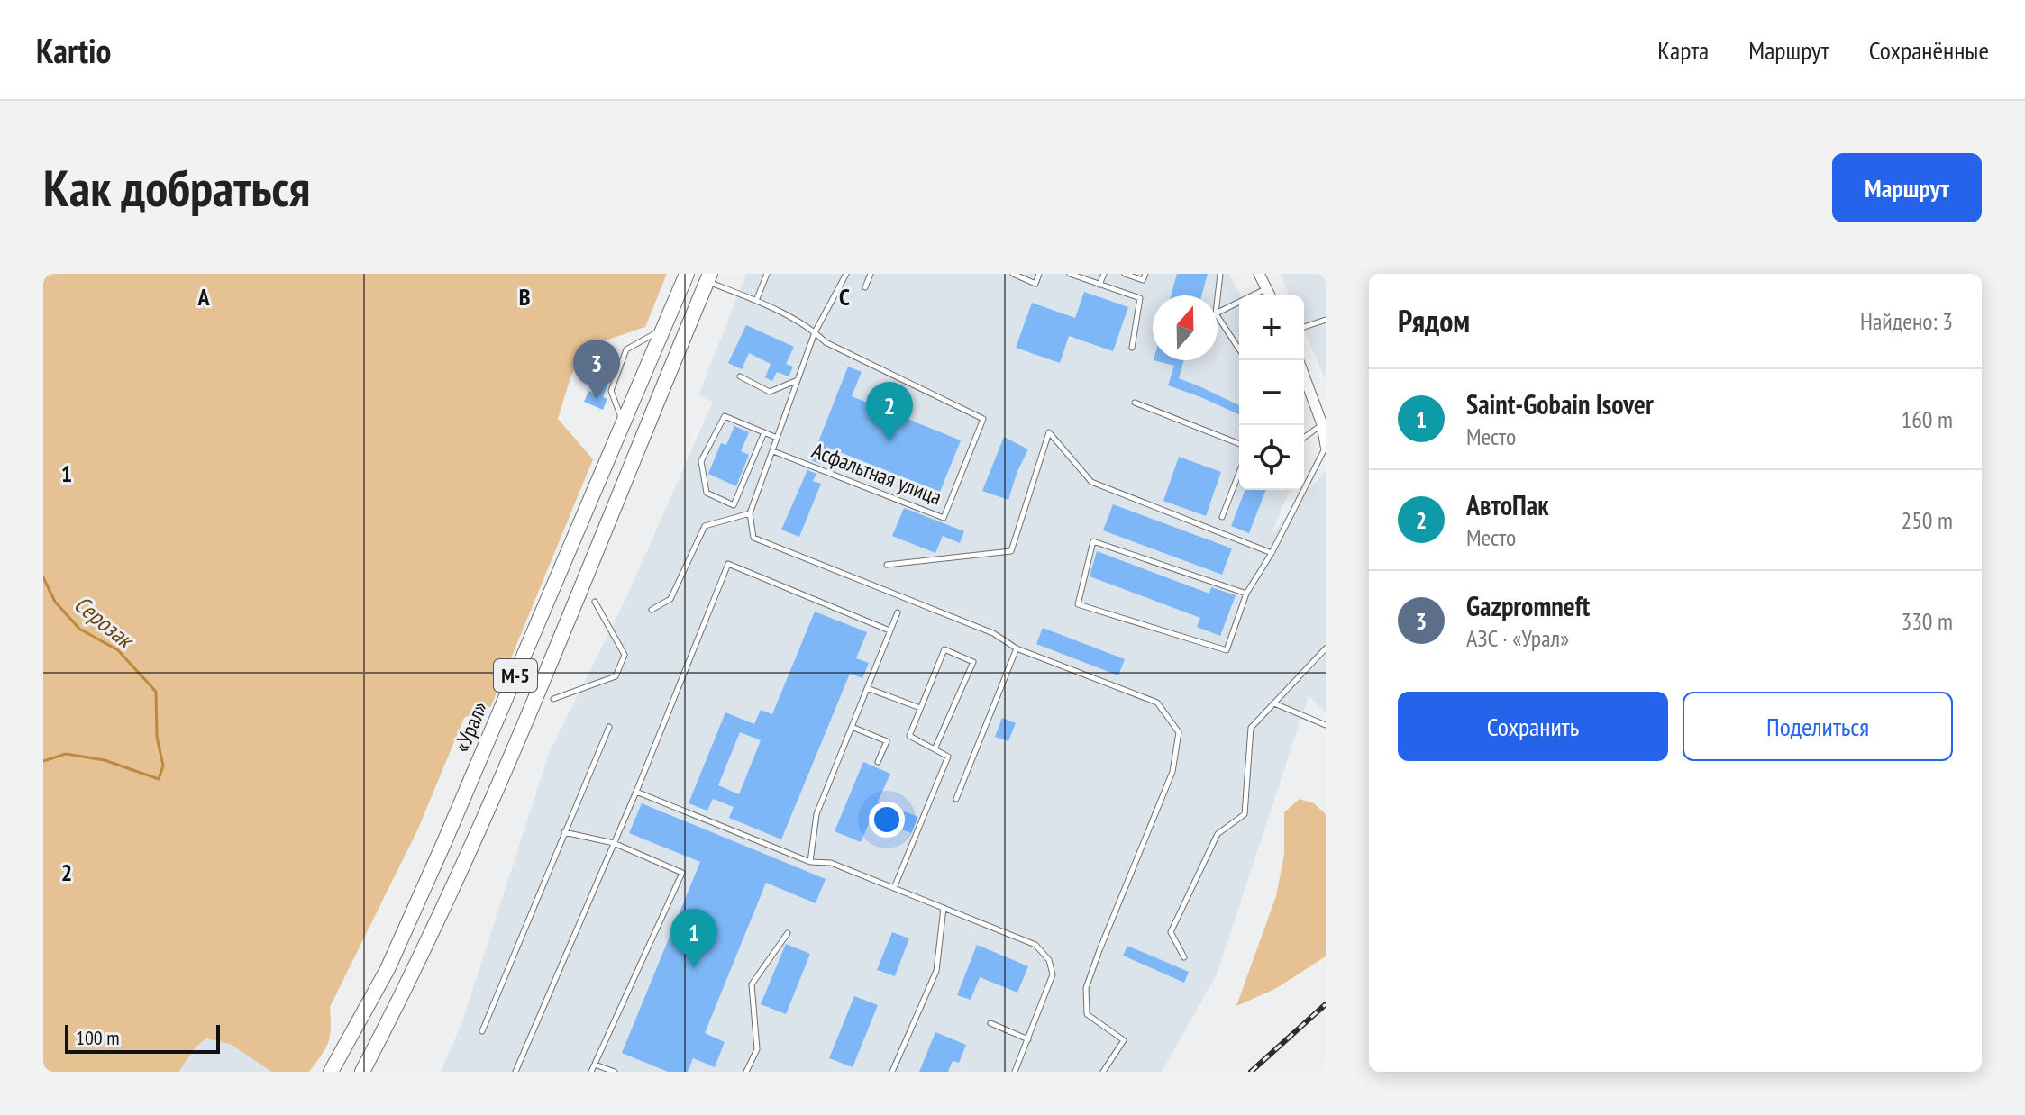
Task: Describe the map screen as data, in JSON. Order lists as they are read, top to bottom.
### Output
{
  "streets": {
    "main road": ["М-5", "«Урал»"],
    "lane": ["Асфальтная улица"]
  },
  "crossings": [
    ["Асфальтная улица", "М-5"]
  ],
  "water": ["Серозак"],
  "scale_bar": "100 m",
  "north": "top",
  "page": {
    "header": "Kartio",
    "nav": ["Карта", "Маршрут", "Сохранённые"],
    "buttons": [
      "Маршрут",
      ["Сохранить", "Поделиться"]
    ],
    "title": "Как добраться",
    "heading": ["Рядом", "Найдено: 3"],
    "map_buttons": ["+", "−"],
    "pins": ["3", "2", "1"],
    "list": [
      {
        "mark": "1",
        "name": "Saint-Gobain Isover",
        "note": "Место",
        "value": "160 m"
      },
      {
        "mark": "2",
        "name": "АвтоПак",
        "note": "Место",
        "value": "250 m"
      },
      {
        "mark": "3",
        "name": "Gazpromneft",
        "note": "АЗС · «Урал»",
        "value": "330 m"
      }
    ],
    "scale": "100 m"
  },
  "grid": {
    "columns": ["A", "B", "C"],
    "rows": ["1", "2"]
  }
}
